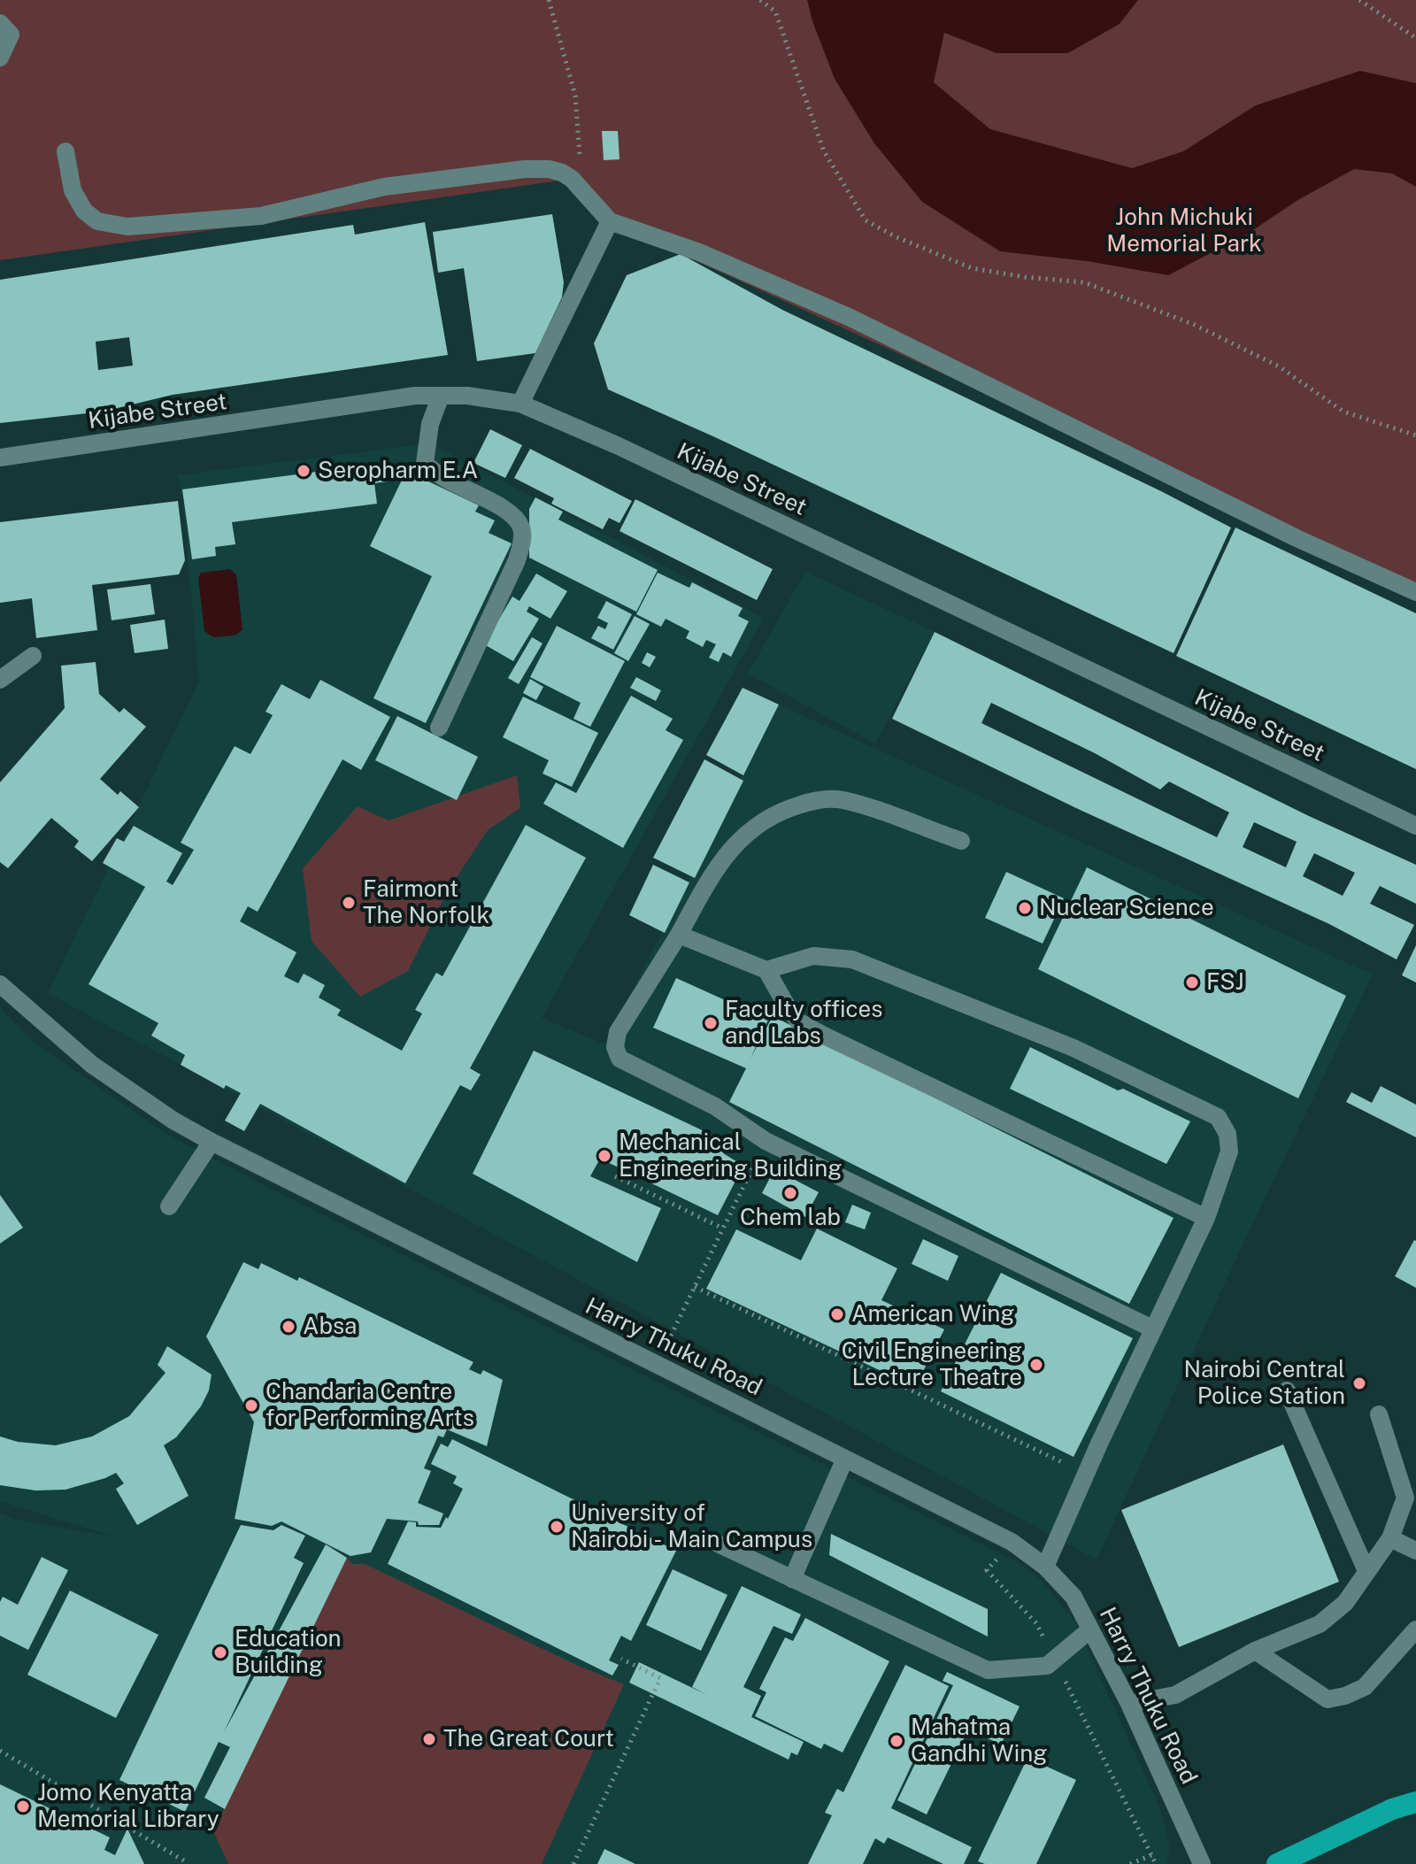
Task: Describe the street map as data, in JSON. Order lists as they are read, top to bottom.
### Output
{
  "streets": {
    "street": ["Kijabe Street", "Harry Thuku Road"]
  },
  "parks": ["John Michuki Memorial Park"],
  "places": [
    "Seropharm E.A",
    "Fairmont The Norfolk",
    "Nuclear Science",
    "FSJ",
    "Faculty offices and Labs",
    "Mechanical Engineering Building",
    "Chem lab",
    "American Wing",
    "Absa",
    "Civil Engineering Lecture Theatre",
    "Nairobi Central Police Station",
    "Chandaria Centre for Performing Arts",
    "University of Nairobi - Main Campus",
    "Education Building",
    "The Great Court",
    "Mahatma Gandhi Wing",
    "Jomo Kenyatta Memorial Library"
  ]
}
